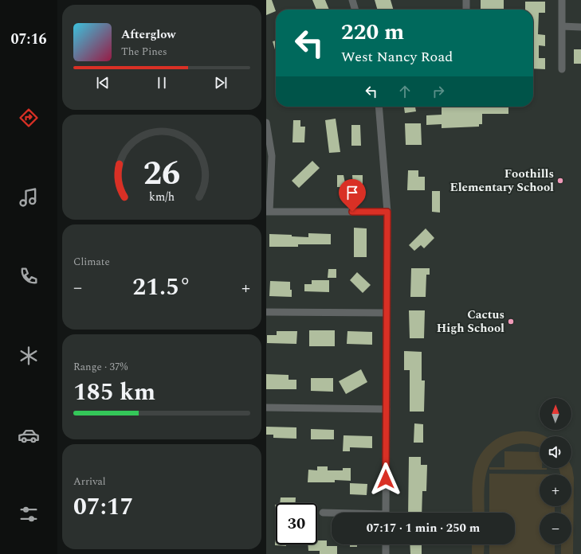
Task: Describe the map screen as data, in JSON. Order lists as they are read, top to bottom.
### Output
{
  "places": ["Foothills Elementary School", "Cactus High School"],
  "north": "top",
  "page": {
    "tabs": "07:16",
    "turn": ["220 m", "West Nancy Road"],
    "song": ["Afterglow", "The Pines"],
    "tile": [
      "Climate",
      ["Range · 37%", "185 km"],
      ["Arrival", "07:17"]
    ],
    "heat": ["−", "21.5°", "+"],
    "map_buttons": ["+", "−"],
    "limit": "30",
    "trip": "07:17 · 1 min · 250 m",
    "gauge": ["26", "km/h"]
  }
}
